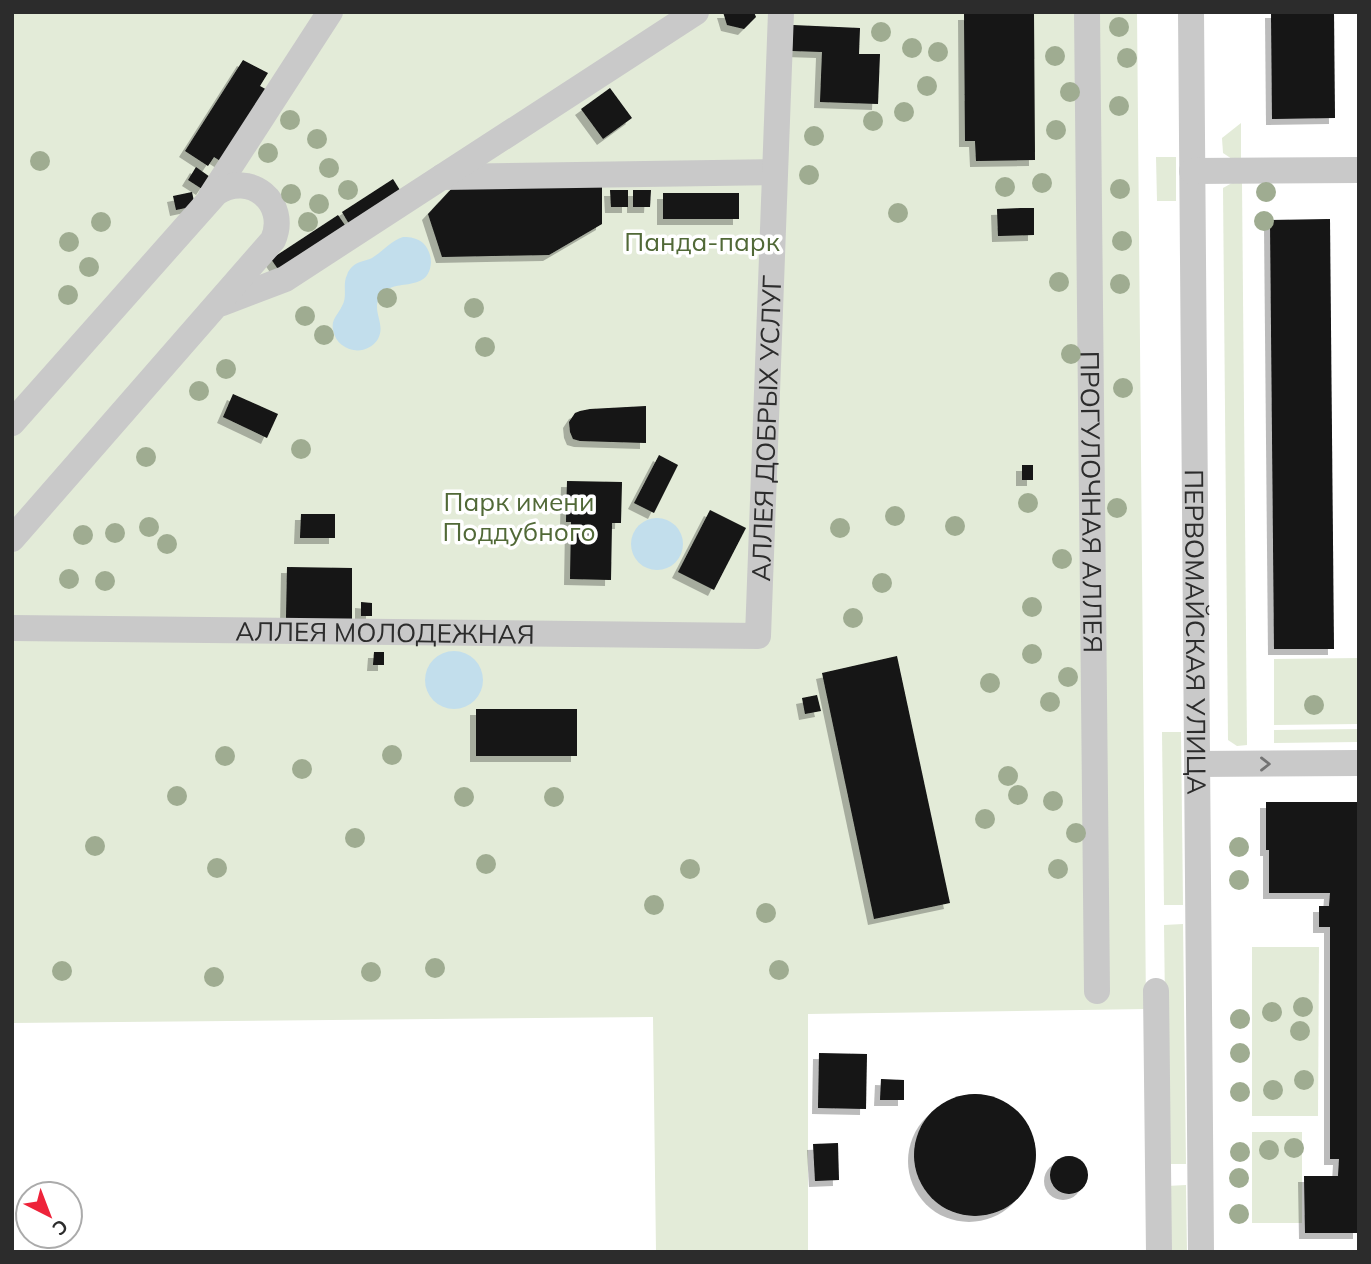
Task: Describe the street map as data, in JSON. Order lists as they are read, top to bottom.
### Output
{
  "streets": {
    "street": [
      "АЛЛЕЯ ДОБРЫХ УСЛУГ",
      "ПРОГУЛОЧНАЯ АЛЛЕЯ",
      "АЛЛЕЯ МОЛОДЕЖНАЯ",
      "ПЕРВОМАЙСКАЯ УЛИЦА"
    ]
  },
  "crossings": [
    ["АЛЛЕЯ ДОБРЫХ УСЛУГ", "АЛЛЕЯ МОЛОДЕЖНАЯ"]
  ],
  "parks": ["Панда-парк", "Парк имени Поддубного"],
  "north": "bottom right"
}
